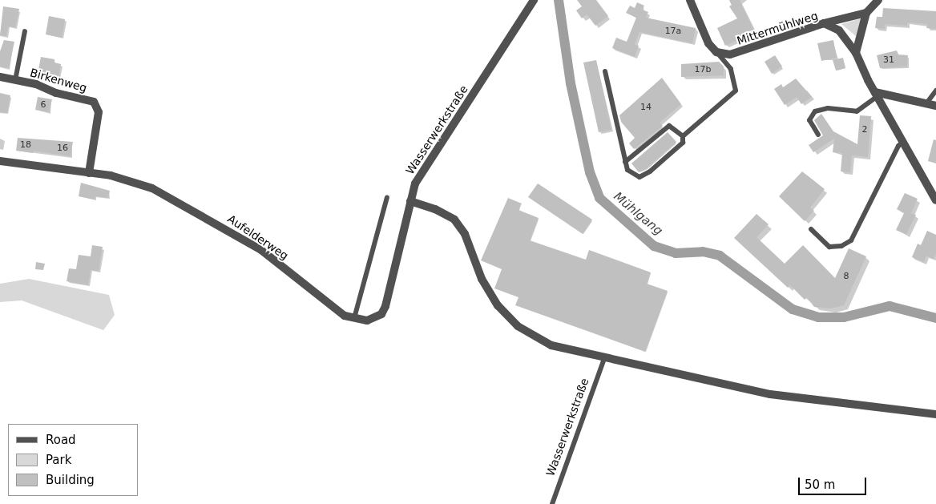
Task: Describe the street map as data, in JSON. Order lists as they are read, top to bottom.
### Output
{
  "streets": {
    "street": [
      "Mittermühlweg",
      "Birkenweg",
      "Wasserwerkstraße",
      "Aufelderweg"
    ]
  },
  "crossings": [
    ["Birkenweg", "Aufelderweg"],
    ["Wasserwerkstraße", "Aufelderweg"]
  ],
  "water": ["Mühlgang"],
  "house_numbers": [
    "17a",
    "31",
    "17b",
    "6",
    "14",
    "2",
    "18",
    "16",
    "8"
  ],
  "legend": ["Road", "Park", "Building"],
  "scale_bar": "50 m"
}
